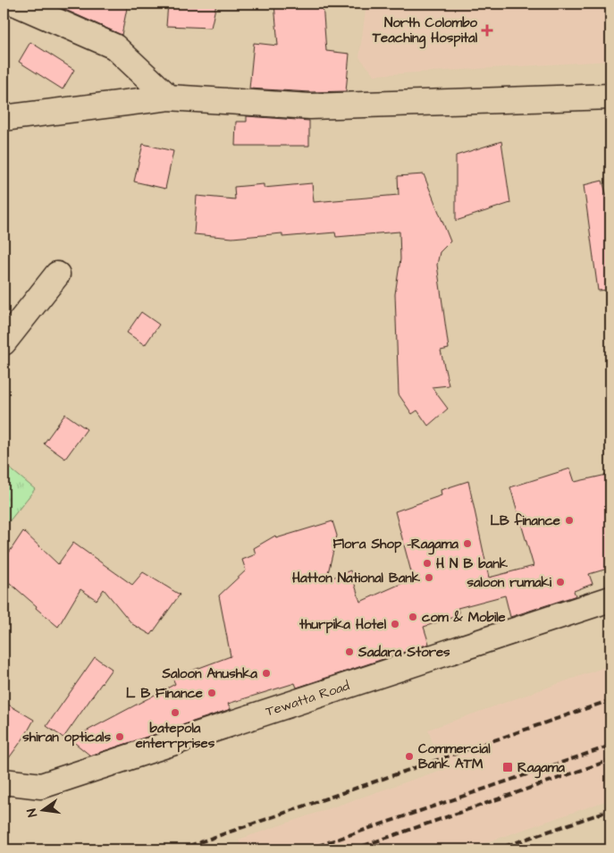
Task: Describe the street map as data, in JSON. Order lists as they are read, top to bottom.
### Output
{
  "streets": {
    "street": ["Tewatta Road"]
  },
  "places": {
    "health": ["North Colombo Teaching Hospital"],
    "other": [
      "LB finance",
      "Flora Shop -Ragama",
      "H N B bank",
      "Hatton National Bank",
      "saloon rumaki",
      "com & Mobile",
      "thurpika Hotel",
      "Sadara Stores",
      "Saloon Anushka",
      "L B Finance",
      "batepola enterrprises",
      "shiran opticals",
      "Commercial Bank ATM"
    ],
    "transit": ["Ragama"]
  },
  "north": "left"
}
